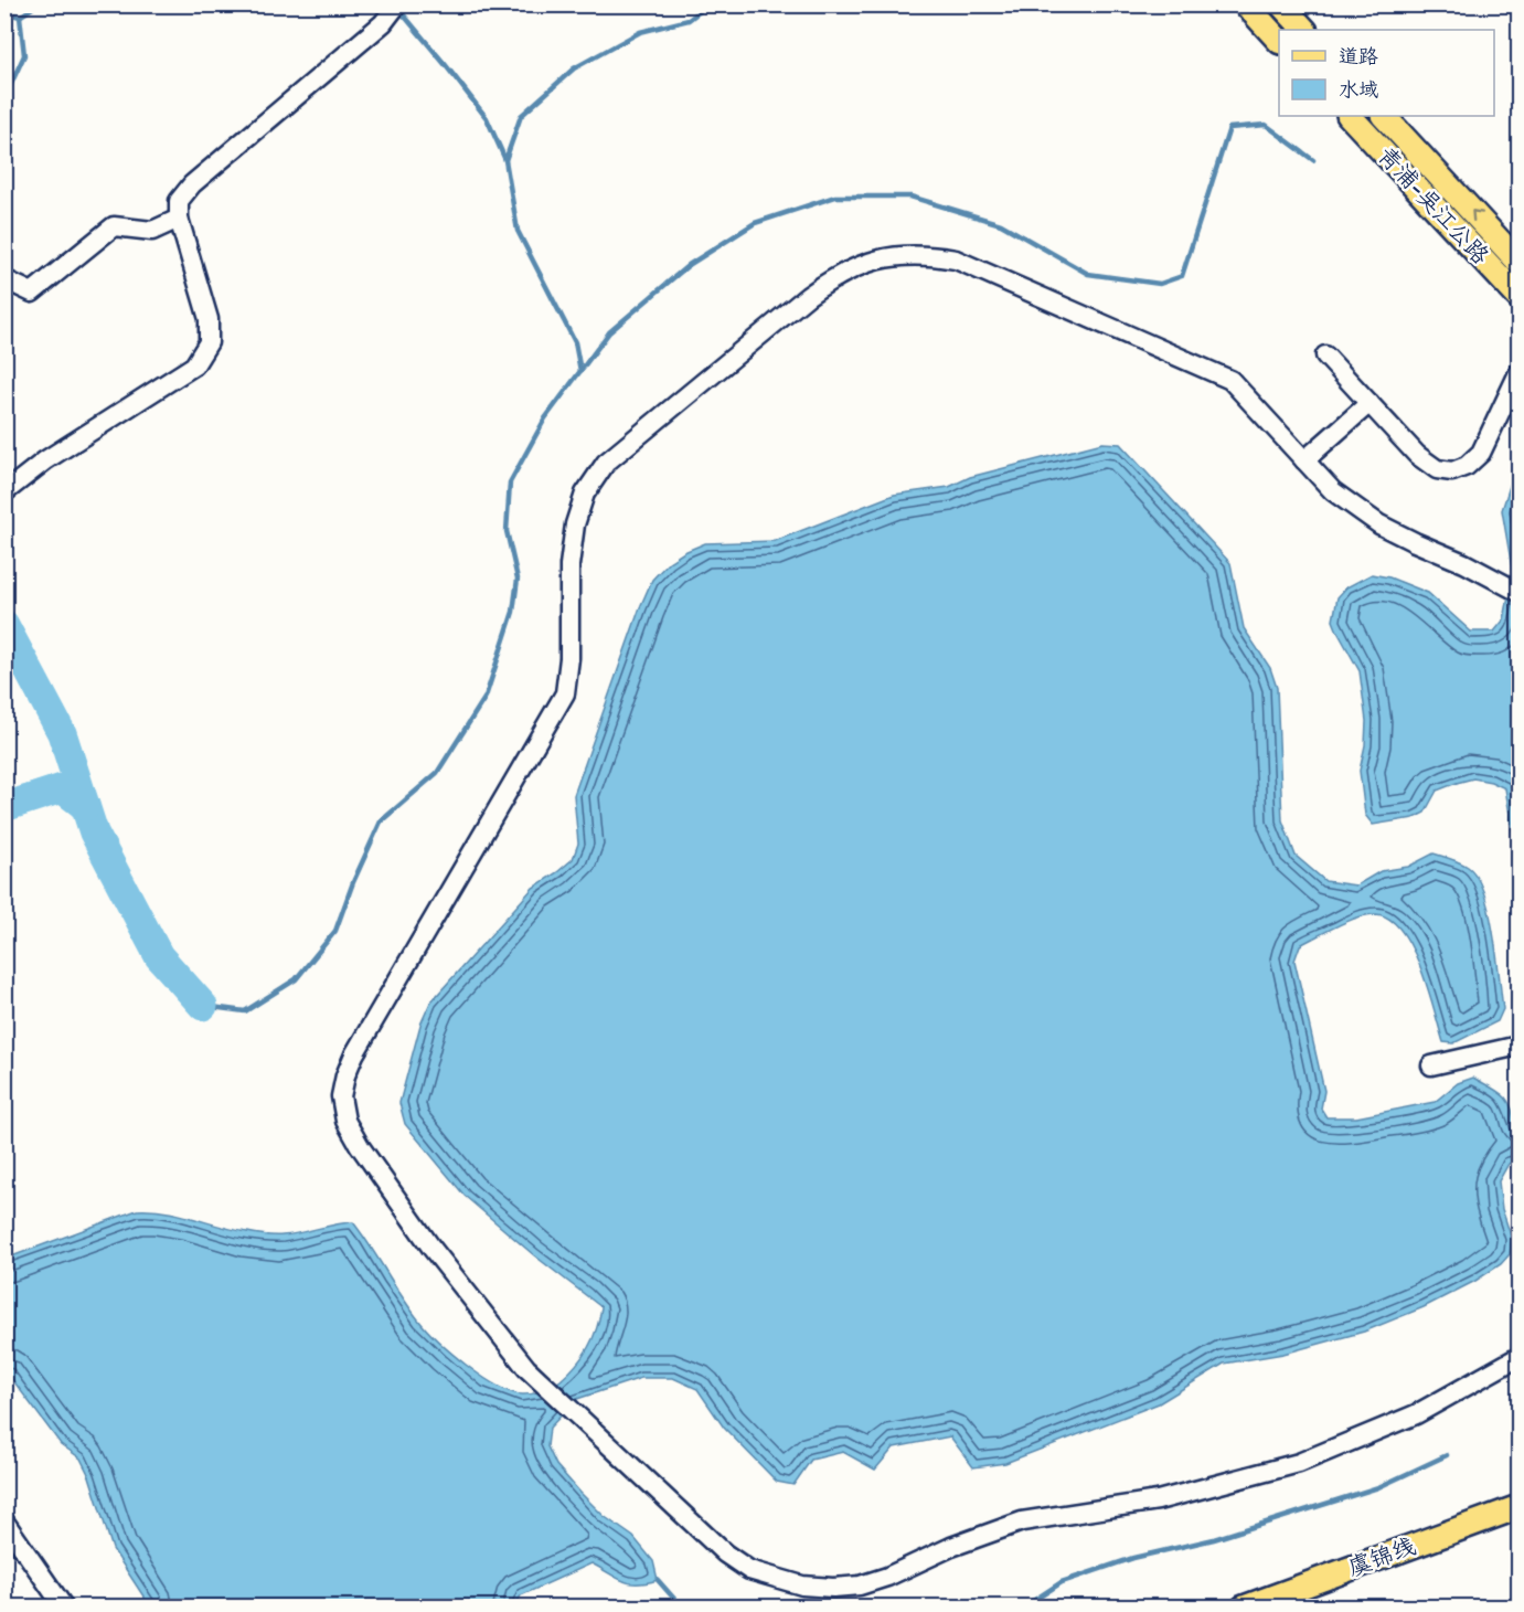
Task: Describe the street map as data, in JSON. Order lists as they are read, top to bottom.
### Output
{
  "streets": {
    "main road": ["青浦-吴江公路", "虞锦线"]
  },
  "legend": ["道路", "水域"]
}
